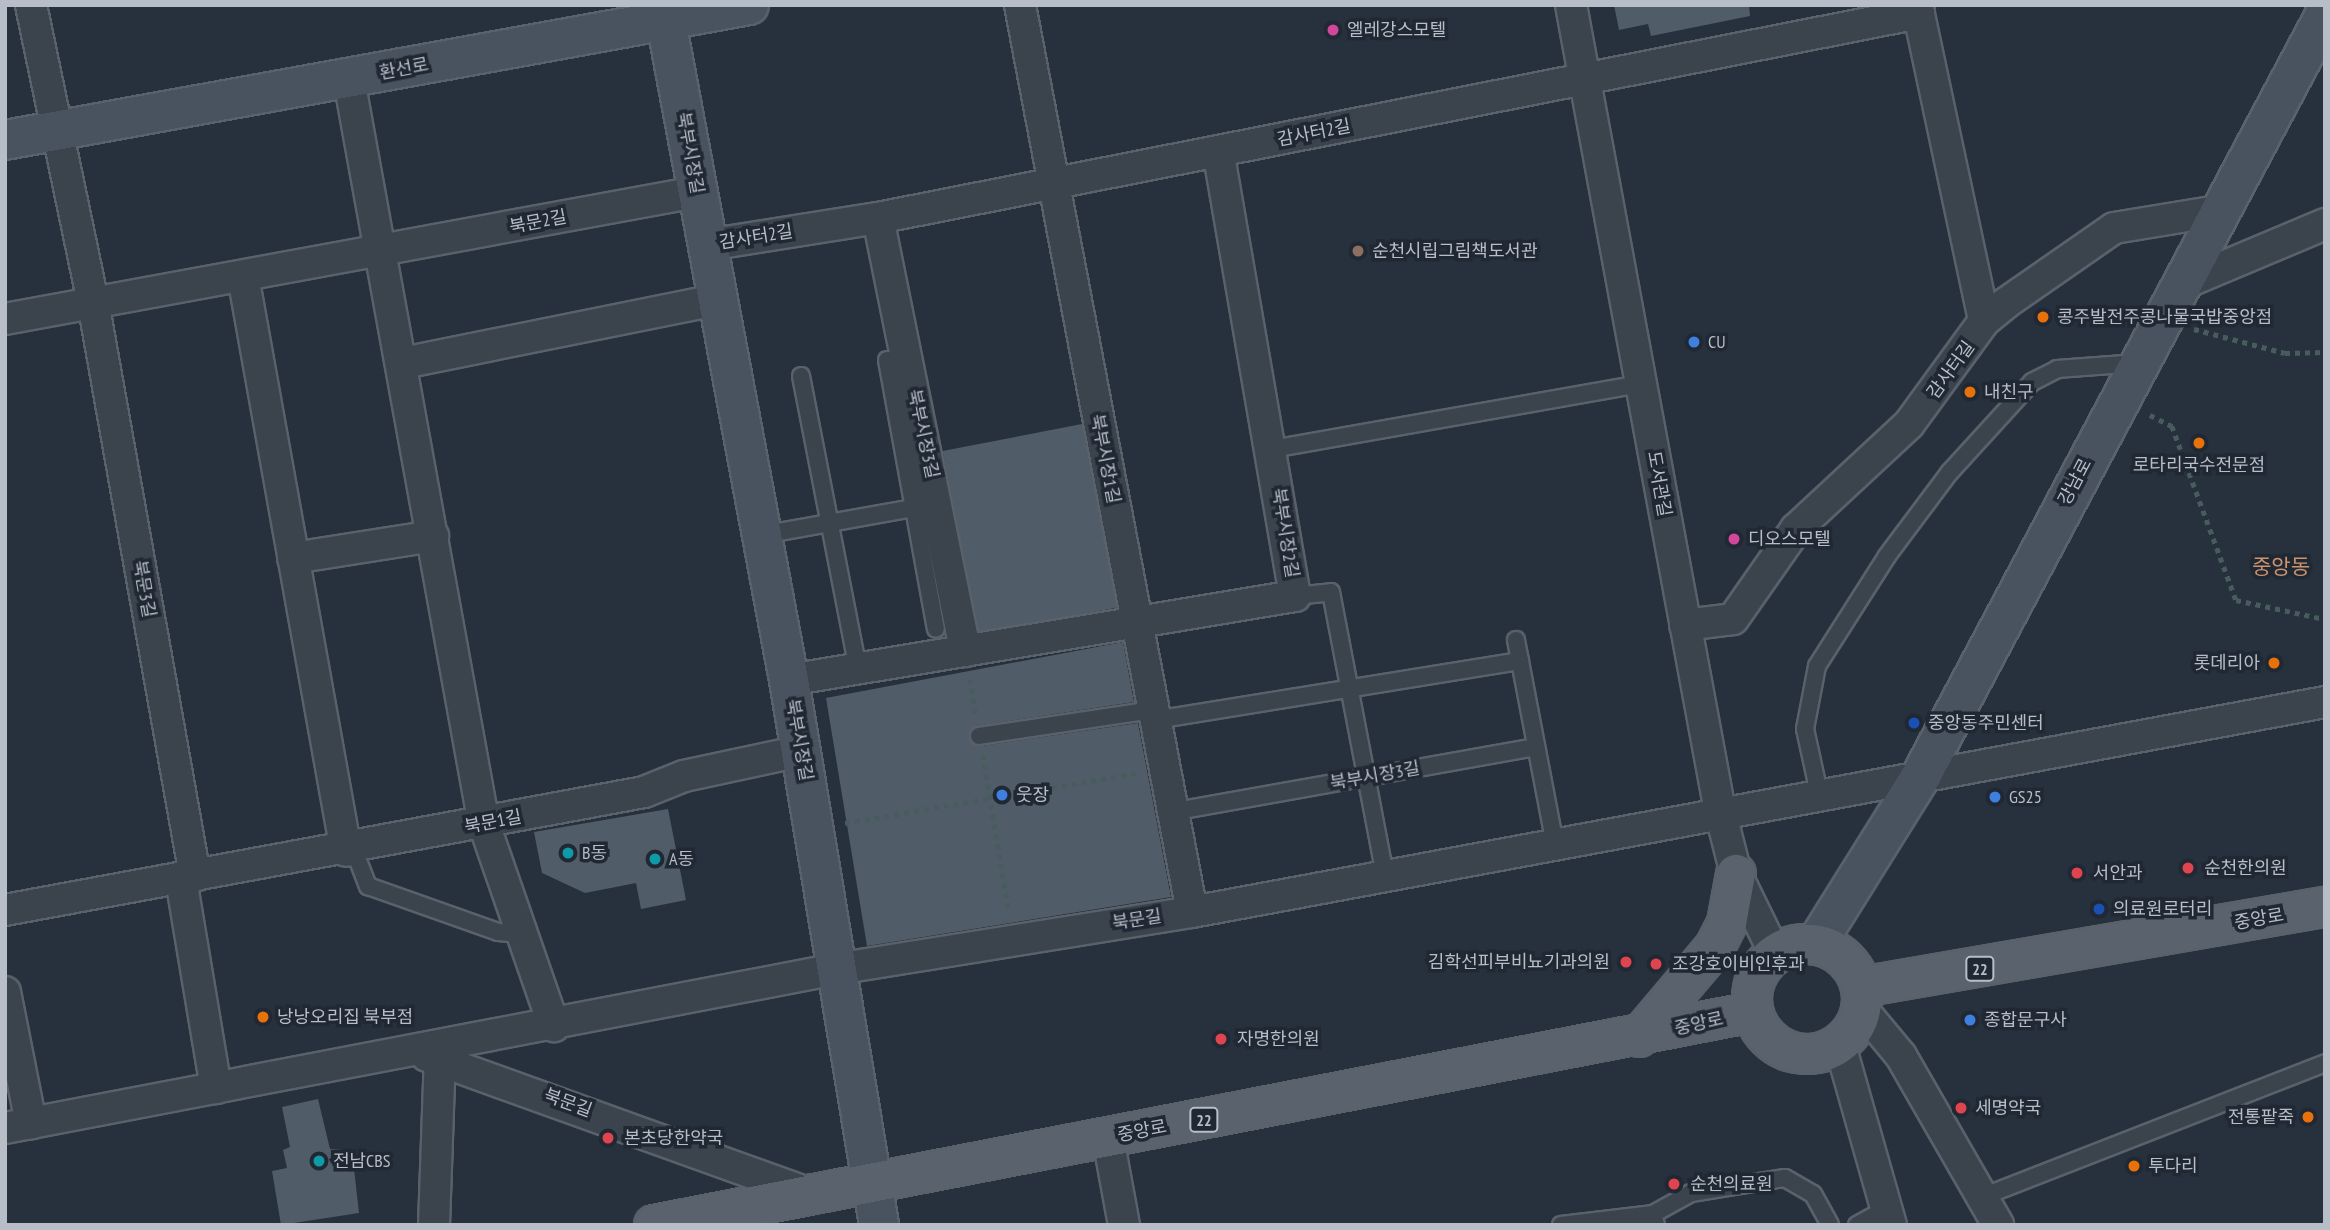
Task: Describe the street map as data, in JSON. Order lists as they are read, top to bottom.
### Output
{
  "streets": {
    "main road": ["중앙로", "22"],
    "street": [
      "환선로",
      "감사터2길",
      "북부시장길",
      "북문2길",
      "감사터길",
      "북부시장3길",
      "북부시장1길",
      "강남로",
      "도서관길",
      "북부시장2길",
      "북문3길",
      "북문1길",
      "북문길"
    ]
  },
  "crossings": [
    ["환선로", "북부시장길"],
    ["환선로", "북문3길"],
    ["감사터2길", "북부시장길"],
    ["감사터2길", "감사터길"],
    ["감사터2길", "북부시장3길"],
    ["감사터2길", "북부시장1길"],
    ["감사터2길", "도서관길"],
    ["감사터2길", "북부시장2길"],
    ["북부시장길", "북문2길"],
    ["북부시장길", "북문1길"],
    ["북부시장길", "중앙로"],
    ["북부시장길", "북문길"],
    ["북문2길", "북문3길"],
    ["감사터길", "도서관길"],
    ["북부시장3길", "북부시장1길"],
    ["북부시장3길", "북부시장2길"],
    ["북부시장1길", "북문길"],
    ["강남로", "도서관길"],
    ["강남로", "중앙로"],
    ["강남로", "북문길"],
    ["도서관길", "중앙로"],
    ["도서관길", "북문길"],
    ["북부시장2길", "북문길"],
    ["북문3길", "북문1길"],
    ["중앙로", "북문길"]
  ],
  "districts": ["중앙동"],
  "places": [
    "엘레강스모텔",
    "순천시립그림책도서관",
    "콩주발전주콩나물국밥중앙점",
    "CU",
    "내친구",
    "로타리국수전문점",
    "디오스모텔",
    "롯데리아",
    "중앙동주민센터",
    "웃장",
    "GS25",
    "B동",
    "A동",
    "순천한의원",
    "서안과",
    "의료원로터리",
    "김학선피부비뇨기과의원",
    "조강호이비인후과",
    "낭낭오리집 북부점",
    "종합문구사",
    "자명한의원",
    "세명약국",
    "전통팥죽",
    "본초당한약국",
    "전남CBS",
    "투다리",
    "순천의료원"
  ]
}
